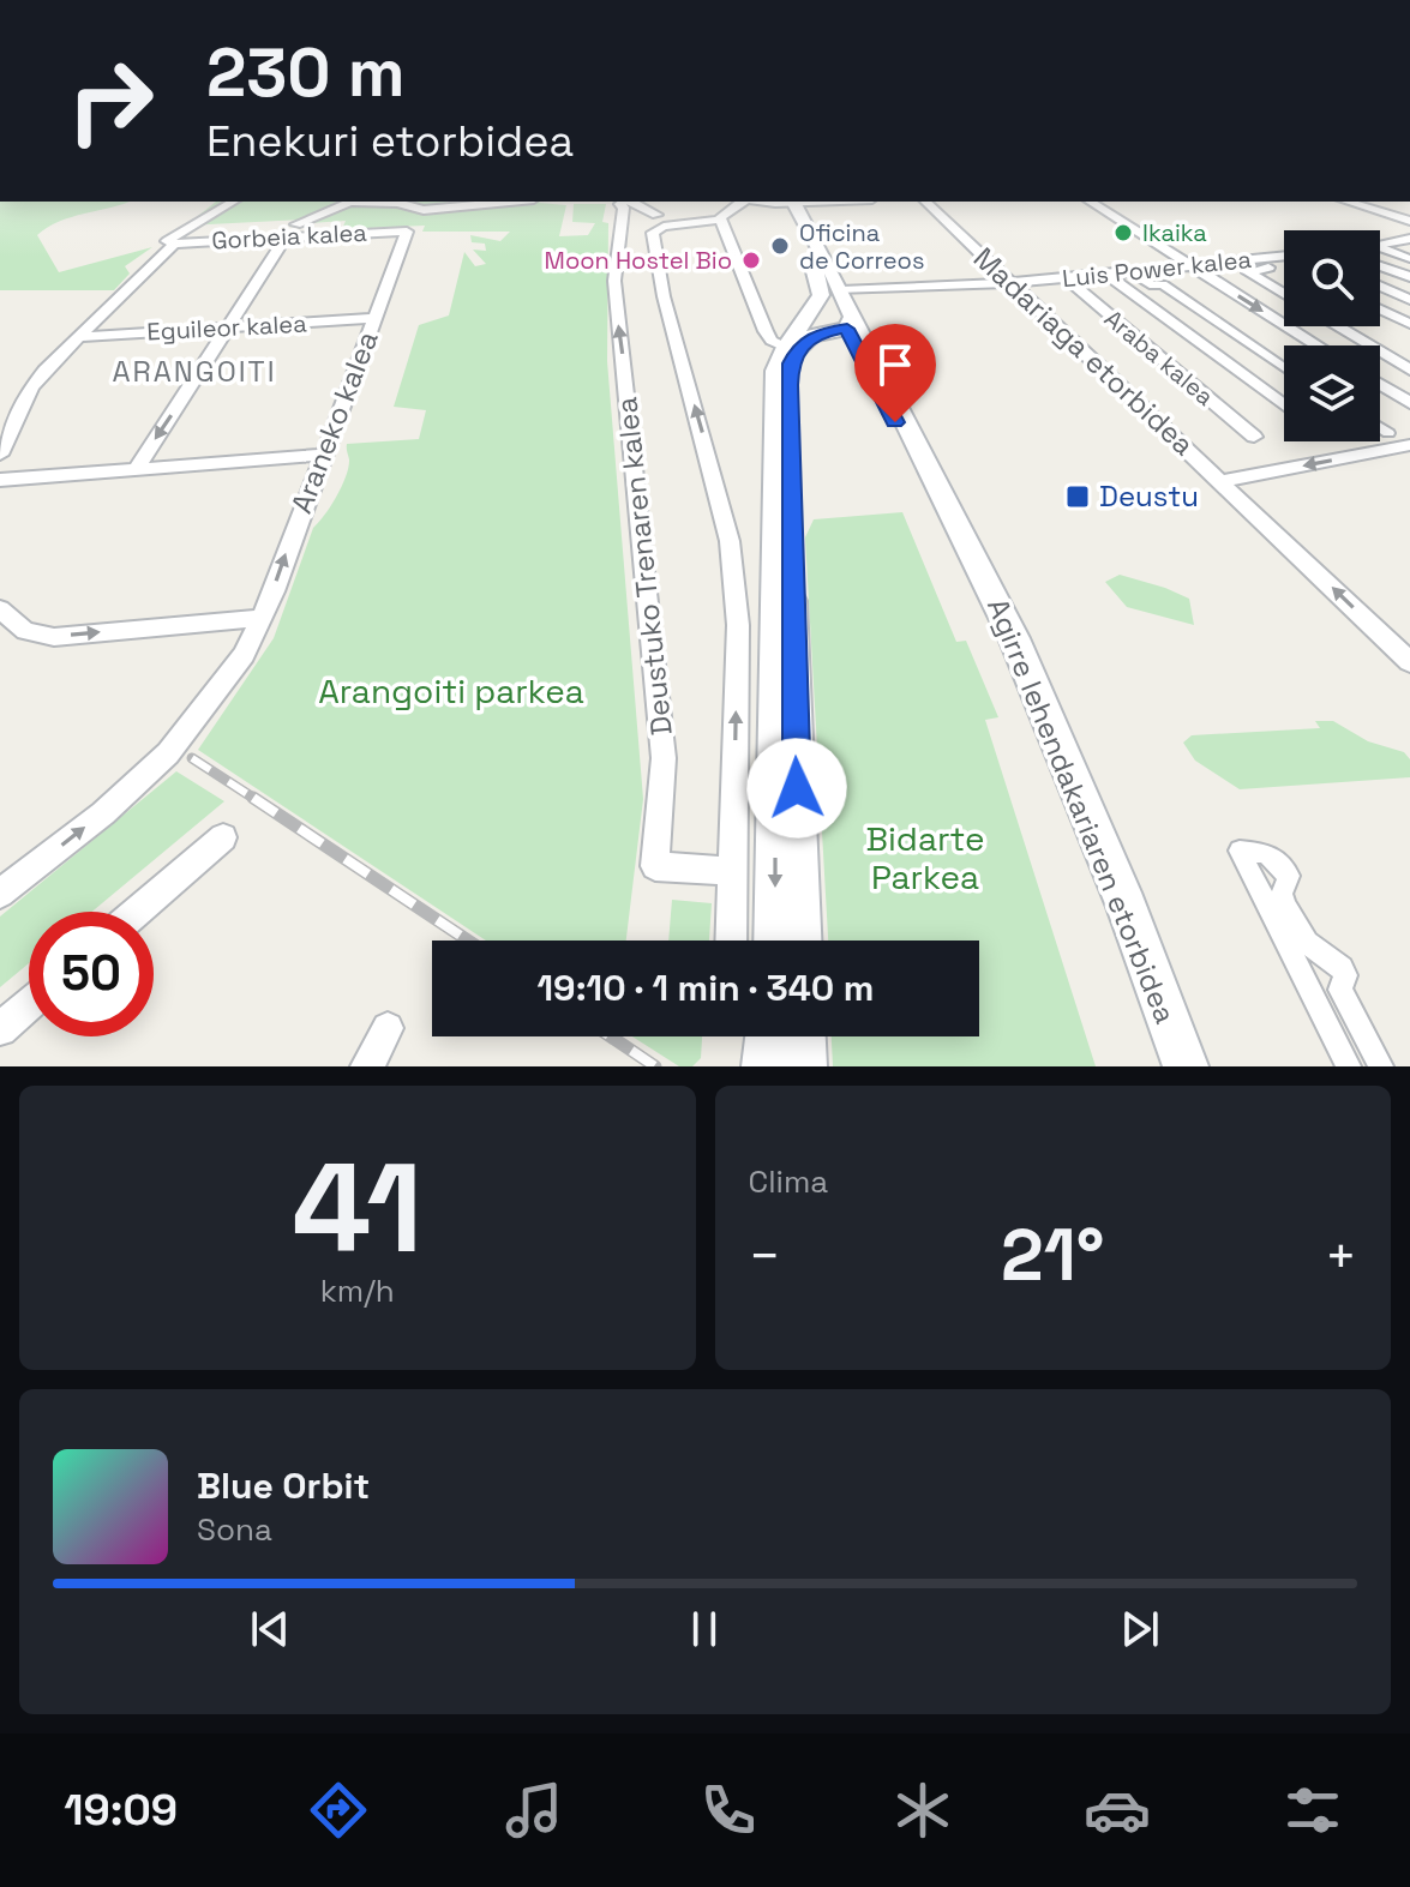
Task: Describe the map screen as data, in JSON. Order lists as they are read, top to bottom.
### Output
{
  "streets": {
    "main road": ["Agirre lehendakariaren etorbidea"],
    "street": [
      "Gorbeia kalea",
      "Luis Power kalea",
      "Eguileor kalea",
      "Madariaga etorbidea",
      "Araba kalea",
      "Araneko kalea",
      "Deustuko Trenaren kalea"
    ]
  },
  "crossings": [
    ["Gorbeia kalea", "Araneko kalea"],
    ["Luis Power kalea", "Madariaga etorbidea"],
    ["Luis Power kalea", "Araba kalea"],
    ["Luis Power kalea", "Agirre lehendakariaren etorbidea"],
    ["Eguileor kalea", "Araneko kalea"]
  ],
  "one_way": ["Madariaga etorbidea"],
  "districts": ["ARANGOITI"],
  "parks": ["Arangoiti parkea", "Bidarte Parkea"],
  "places": {
    "other": ["Ikaika", "Oficina de Correos", "Moon Hostel Bio"],
    "transit": ["Deustu"]
  },
  "page": {
    "turn": ["230 m", "Enekuri etorbidea"],
    "limit": "50",
    "trip": "19:10 · 1 min · 340 m",
    "tile": [
      ["41", "km/h"],
      "Clima"
    ],
    "heat": ["−", "21°", "+"],
    "song": ["Blue Orbit", "Sona"],
    "tabs": "19:09"
  }
}
